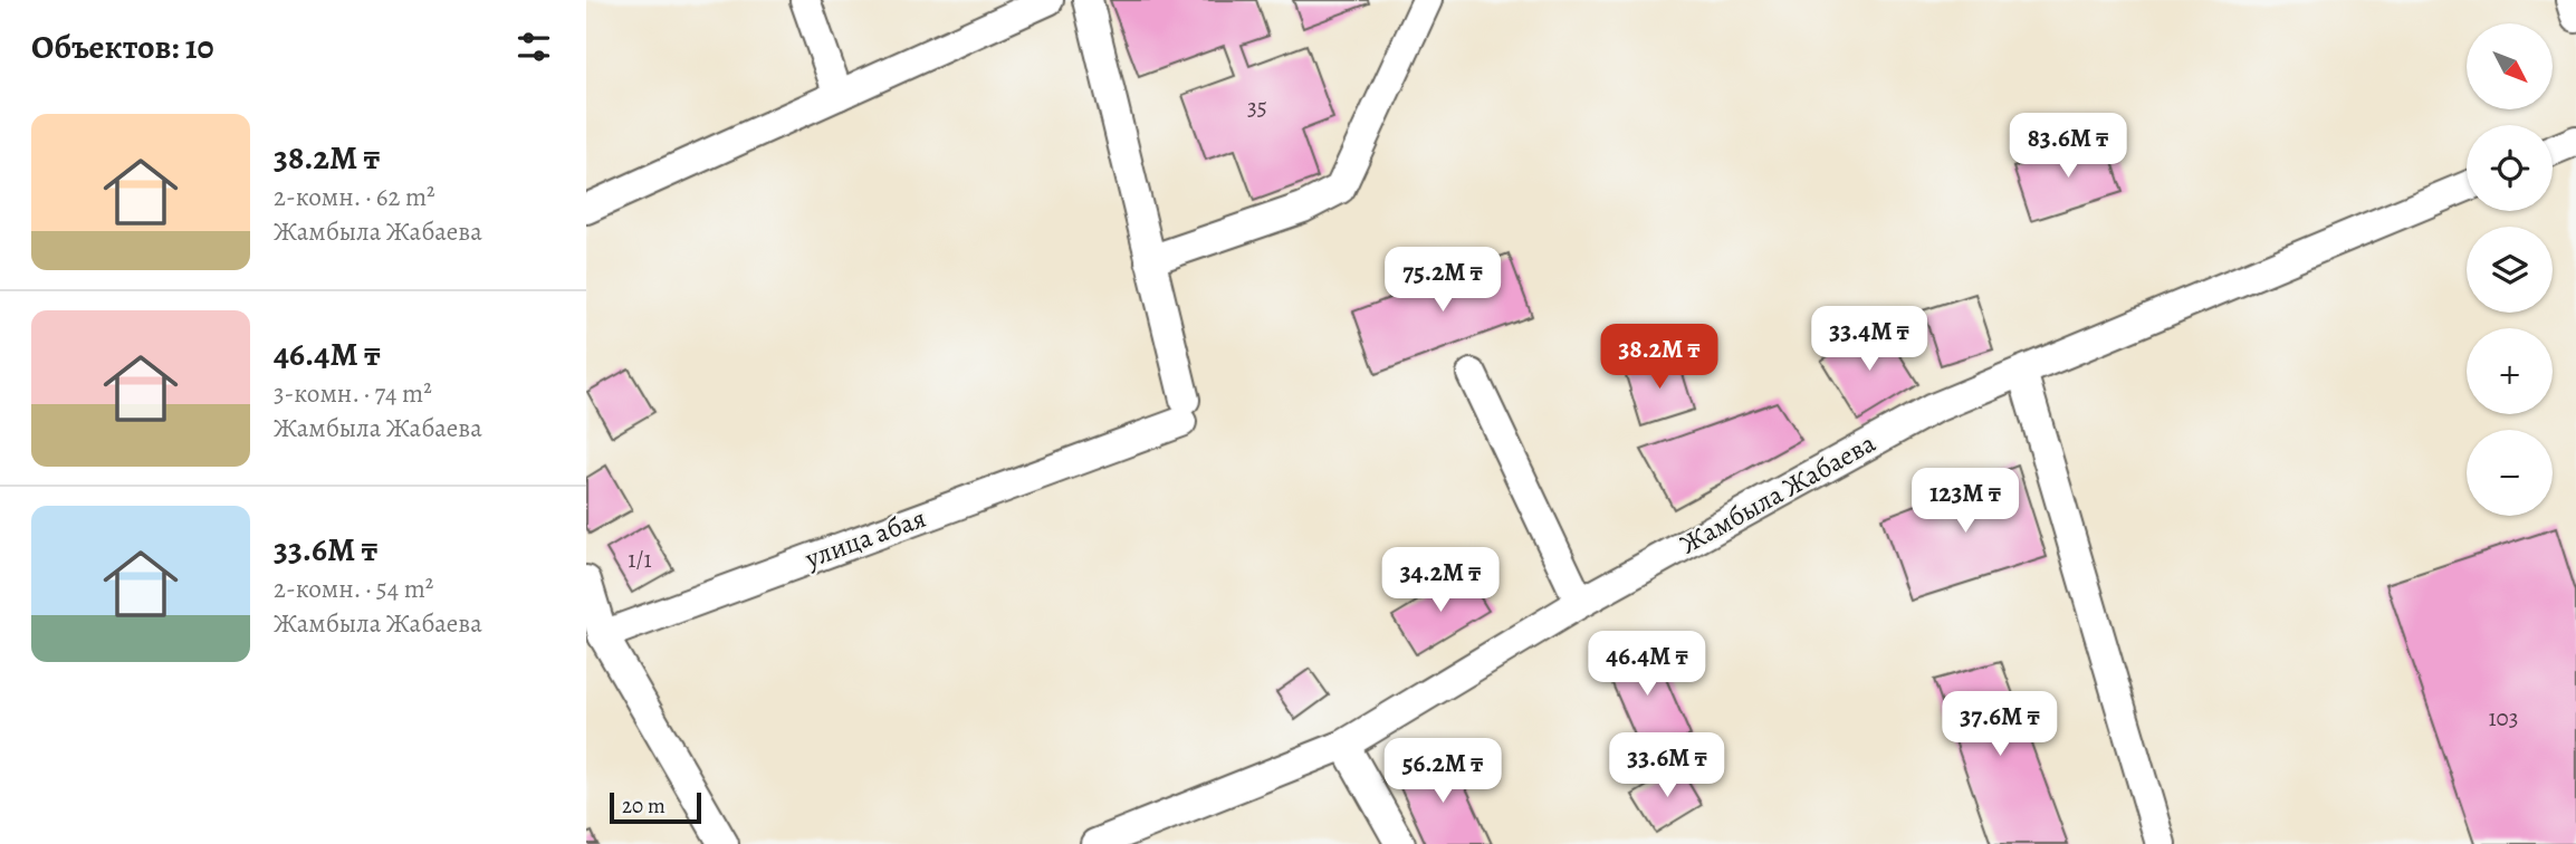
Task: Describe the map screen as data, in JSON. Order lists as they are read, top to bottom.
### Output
{
  "streets": {
    "street": ["Жамбыла Жабаева", "улица абая"]
  },
  "house_numbers": ["35", "1/1", "103"],
  "scale_bar": "20 m",
  "north": "bottom right",
  "page": {
    "heading": "Объектов: 10",
    "map_buttons": ["+", "−"],
    "list": [
      {
        "name": "38.2M ₸",
        "note": "2-комн. · 62 m² · Жамбыла Жабаева"
      },
      {
        "name": "46.4M ₸",
        "note": "3-комн. · 74 m² · Жамбыла Жабаева"
      },
      {
        "name": "33.6M ₸",
        "note": "2-комн. · 54 m² · Жамбыла Жабаева"
      }
    ],
    "price": [
      "83.6M ₸",
      "75.2M ₸",
      "33.4M ₸",
      "38.2M ₸",
      "123M ₸",
      "34.2M ₸",
      "46.4M ₸",
      "37.6M ₸",
      "33.6M ₸",
      "56.2M ₸"
    ],
    "scale": "20 m"
  }
}
